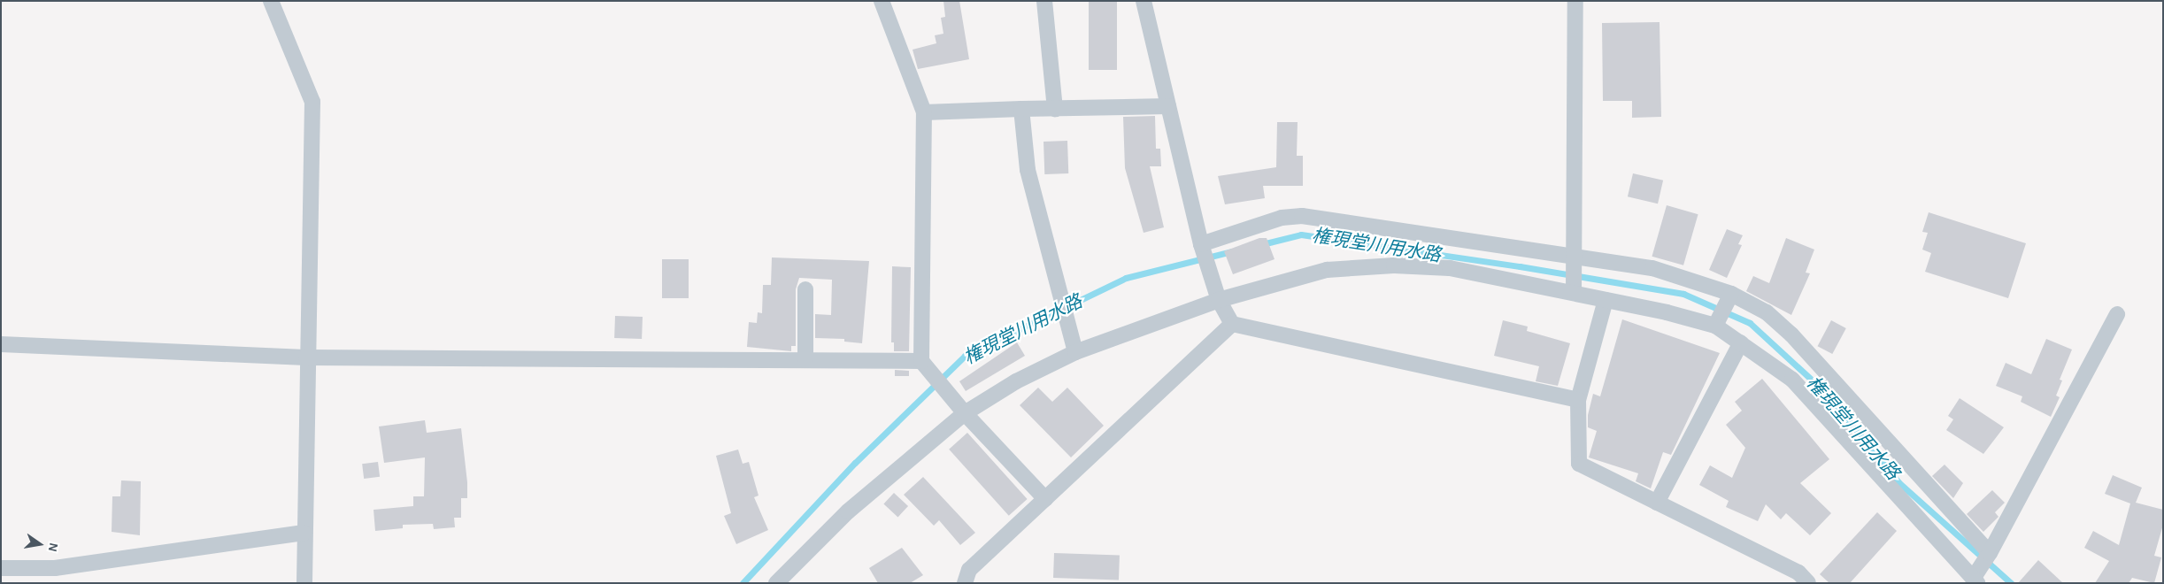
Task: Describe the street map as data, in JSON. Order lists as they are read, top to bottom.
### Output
{
  "water": ["権現堂川用水路"],
  "north": "right"
}
